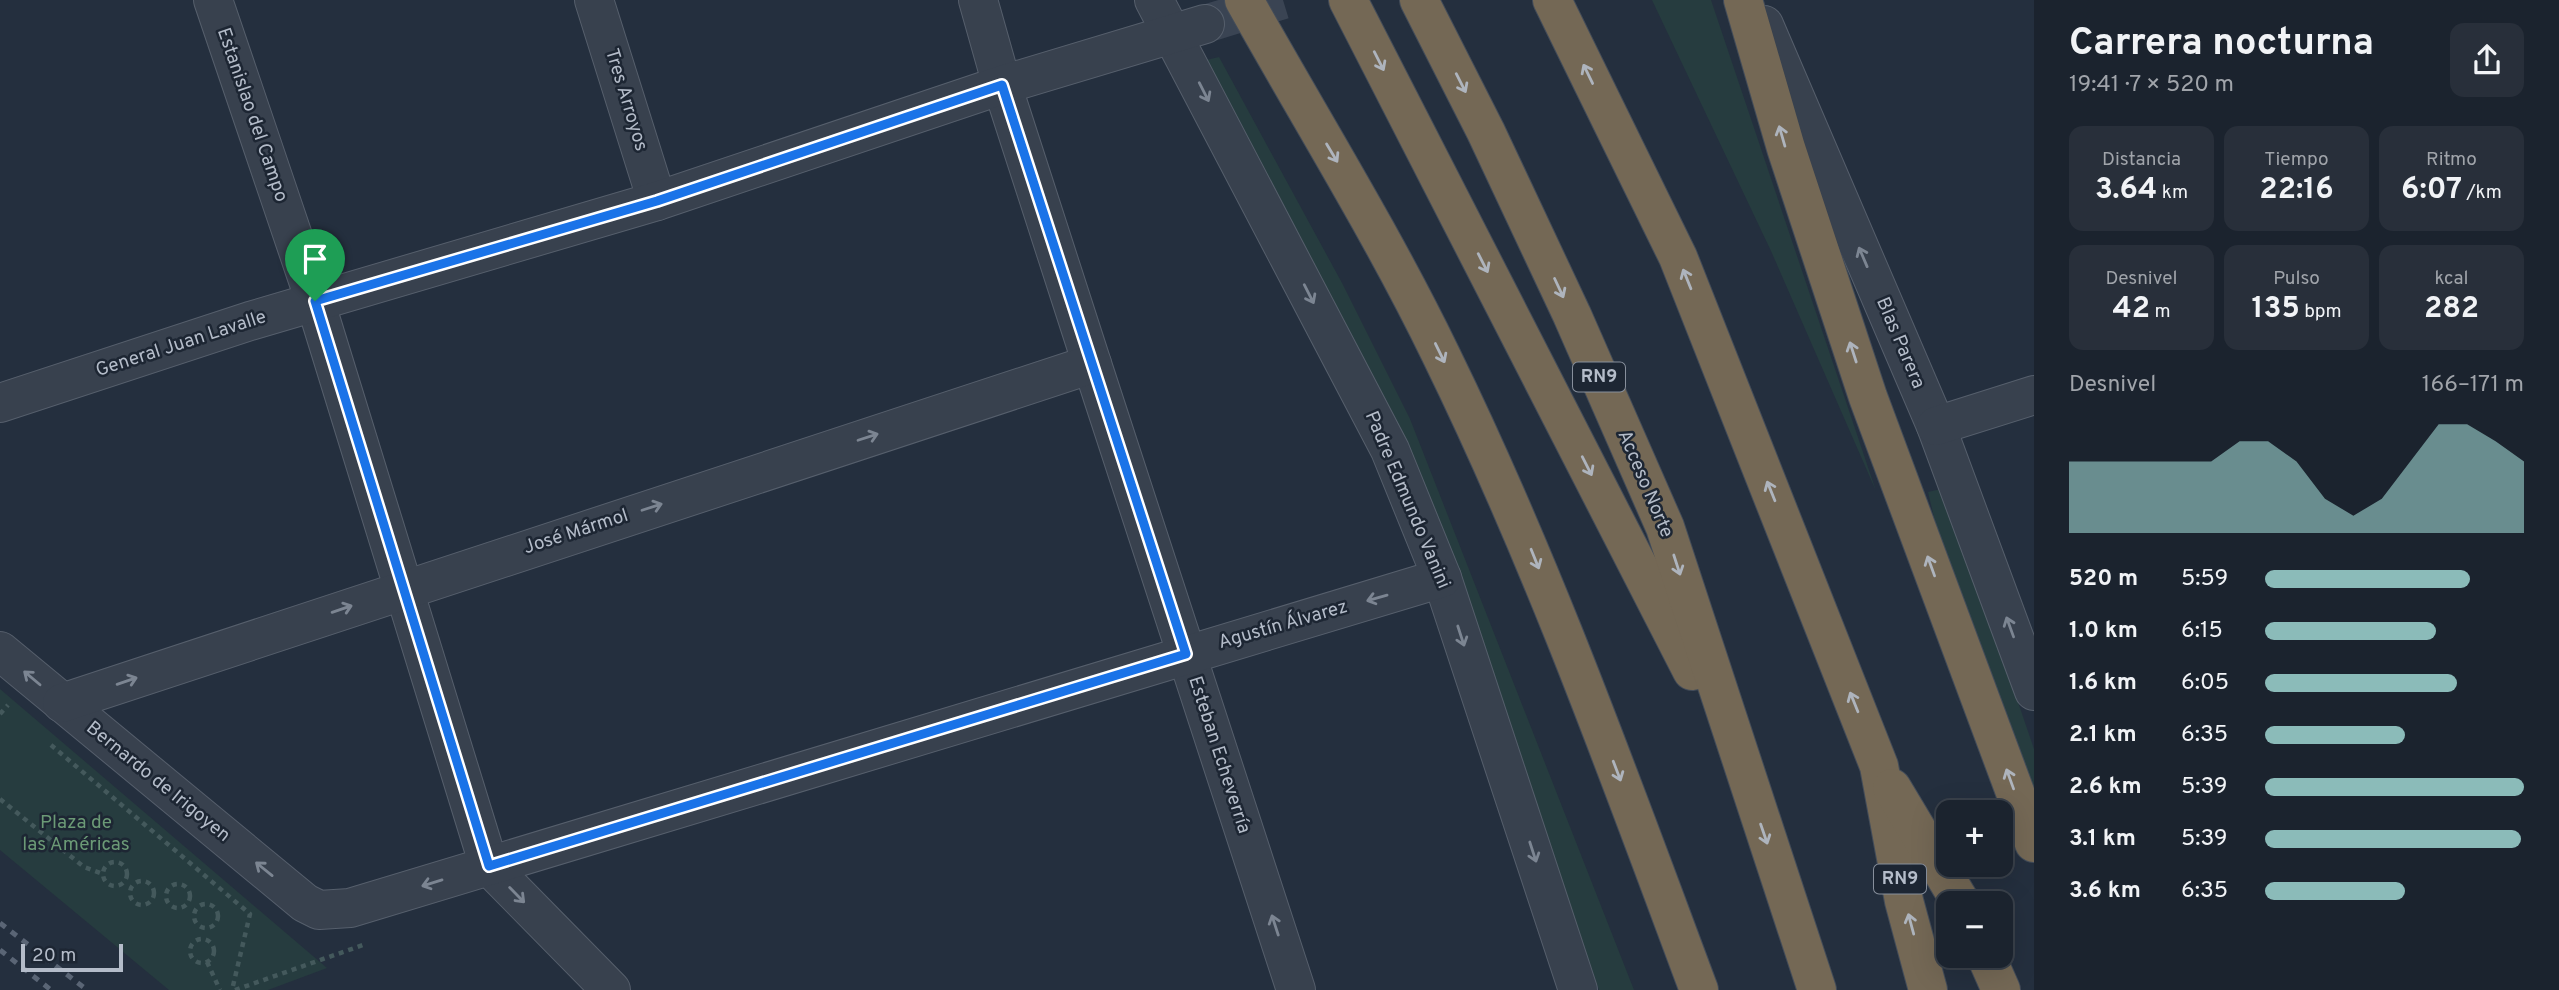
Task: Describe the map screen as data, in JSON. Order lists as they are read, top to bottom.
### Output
{
  "streets": {
    "highway": ["RN9", "Acceso Norte"],
    "street": [
      "Tres Arroyos",
      "Estanislao del Campo",
      "Blas Parera",
      "General Juan Lavalle",
      "Padre Edmundo Vanini",
      "José Mármol",
      "Agustín Álvarez",
      "Esteban Echeverría",
      "Bernardo de Irigoyen"
    ]
  },
  "crossings": [
    ["Tres Arroyos", "General Juan Lavalle"],
    ["Estanislao del Campo", "General Juan Lavalle"],
    ["Estanislao del Campo", "José Mármol"],
    ["Estanislao del Campo", "Agustín Álvarez"],
    ["General Juan Lavalle", "Padre Edmundo Vanini"],
    ["General Juan Lavalle", "Esteban Echeverría"],
    ["Padre Edmundo Vanini", "Agustín Álvarez"],
    ["José Mármol", "Esteban Echeverría"],
    ["José Mármol", "Bernardo de Irigoyen"],
    ["Agustín Álvarez", "Esteban Echeverría"],
    ["Agustín Álvarez", "Bernardo de Irigoyen"]
  ],
  "one_way": [
    "Blas Parera",
    "Padre Edmundo Vanini",
    "José Mármol",
    "Agustín Álvarez",
    "Bernardo de Irigoyen"
  ],
  "parks": ["Plaza de las Américas"],
  "scale_bar": "20 m",
  "page": {
    "heading": ["Carrera nocturna", "19:41 · 7 × 520 m"],
    "stats": [
      ["Distancia", "3.64 km"],
      ["Tiempo", "22:16"],
      ["Ritmo", "6:07 /km"],
      ["Desnivel", "42 m"],
      ["Pulso", "135 bpm"],
      ["kcal", "282"]
    ],
    "chart": ["Desnivel", "166–171 m"],
    "list": [
      {
        "name": "520 m",
        "note": "5:59"
      },
      {
        "name": "1.0 km",
        "note": "6:15"
      },
      {
        "name": "1.6 km",
        "note": "6:05"
      },
      {
        "name": "2.1 km",
        "note": "6:35"
      },
      {
        "name": "2.6 km",
        "note": "5:39"
      },
      {
        "name": "3.1 km",
        "note": "5:39"
      },
      {
        "name": "3.6 km",
        "note": "6:35"
      }
    ],
    "map_buttons": ["+", "−"],
    "scale": "20 m"
  }
}
